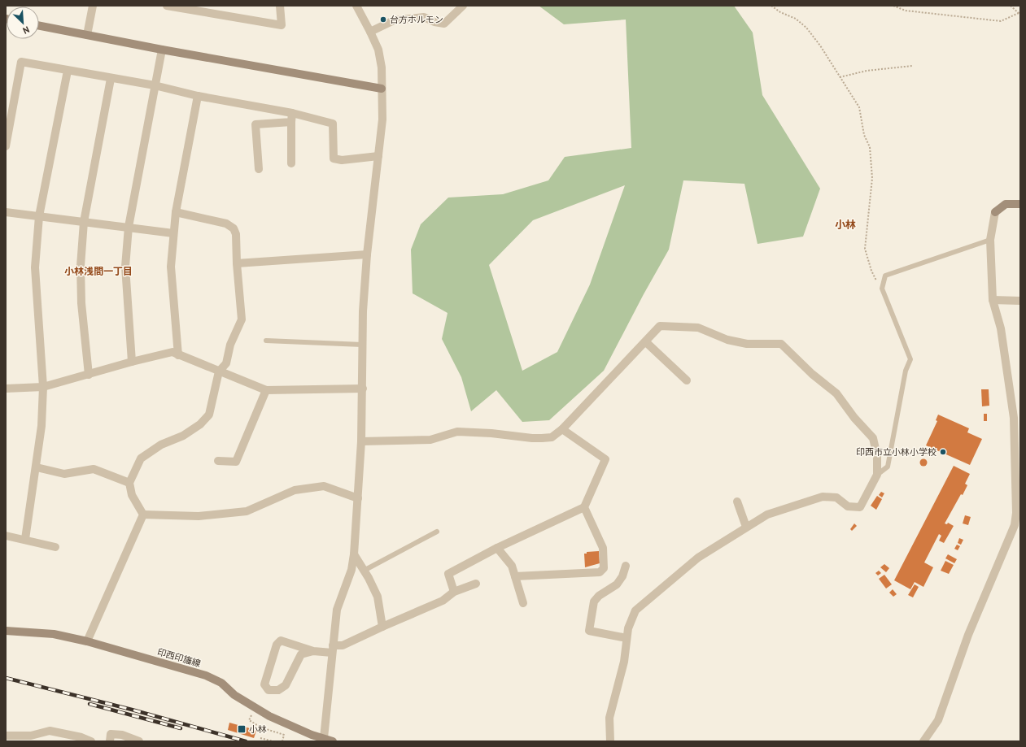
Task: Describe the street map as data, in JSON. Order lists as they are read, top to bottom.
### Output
{
  "streets": {
    "street": ["印西印旛線"]
  },
  "districts": ["小林", "小林浅間一丁目"],
  "places": {
    "other": ["台方ホルモン", "印西市立小林小学校"],
    "transit": ["小林"]
  },
  "north": "bottom right"
}
